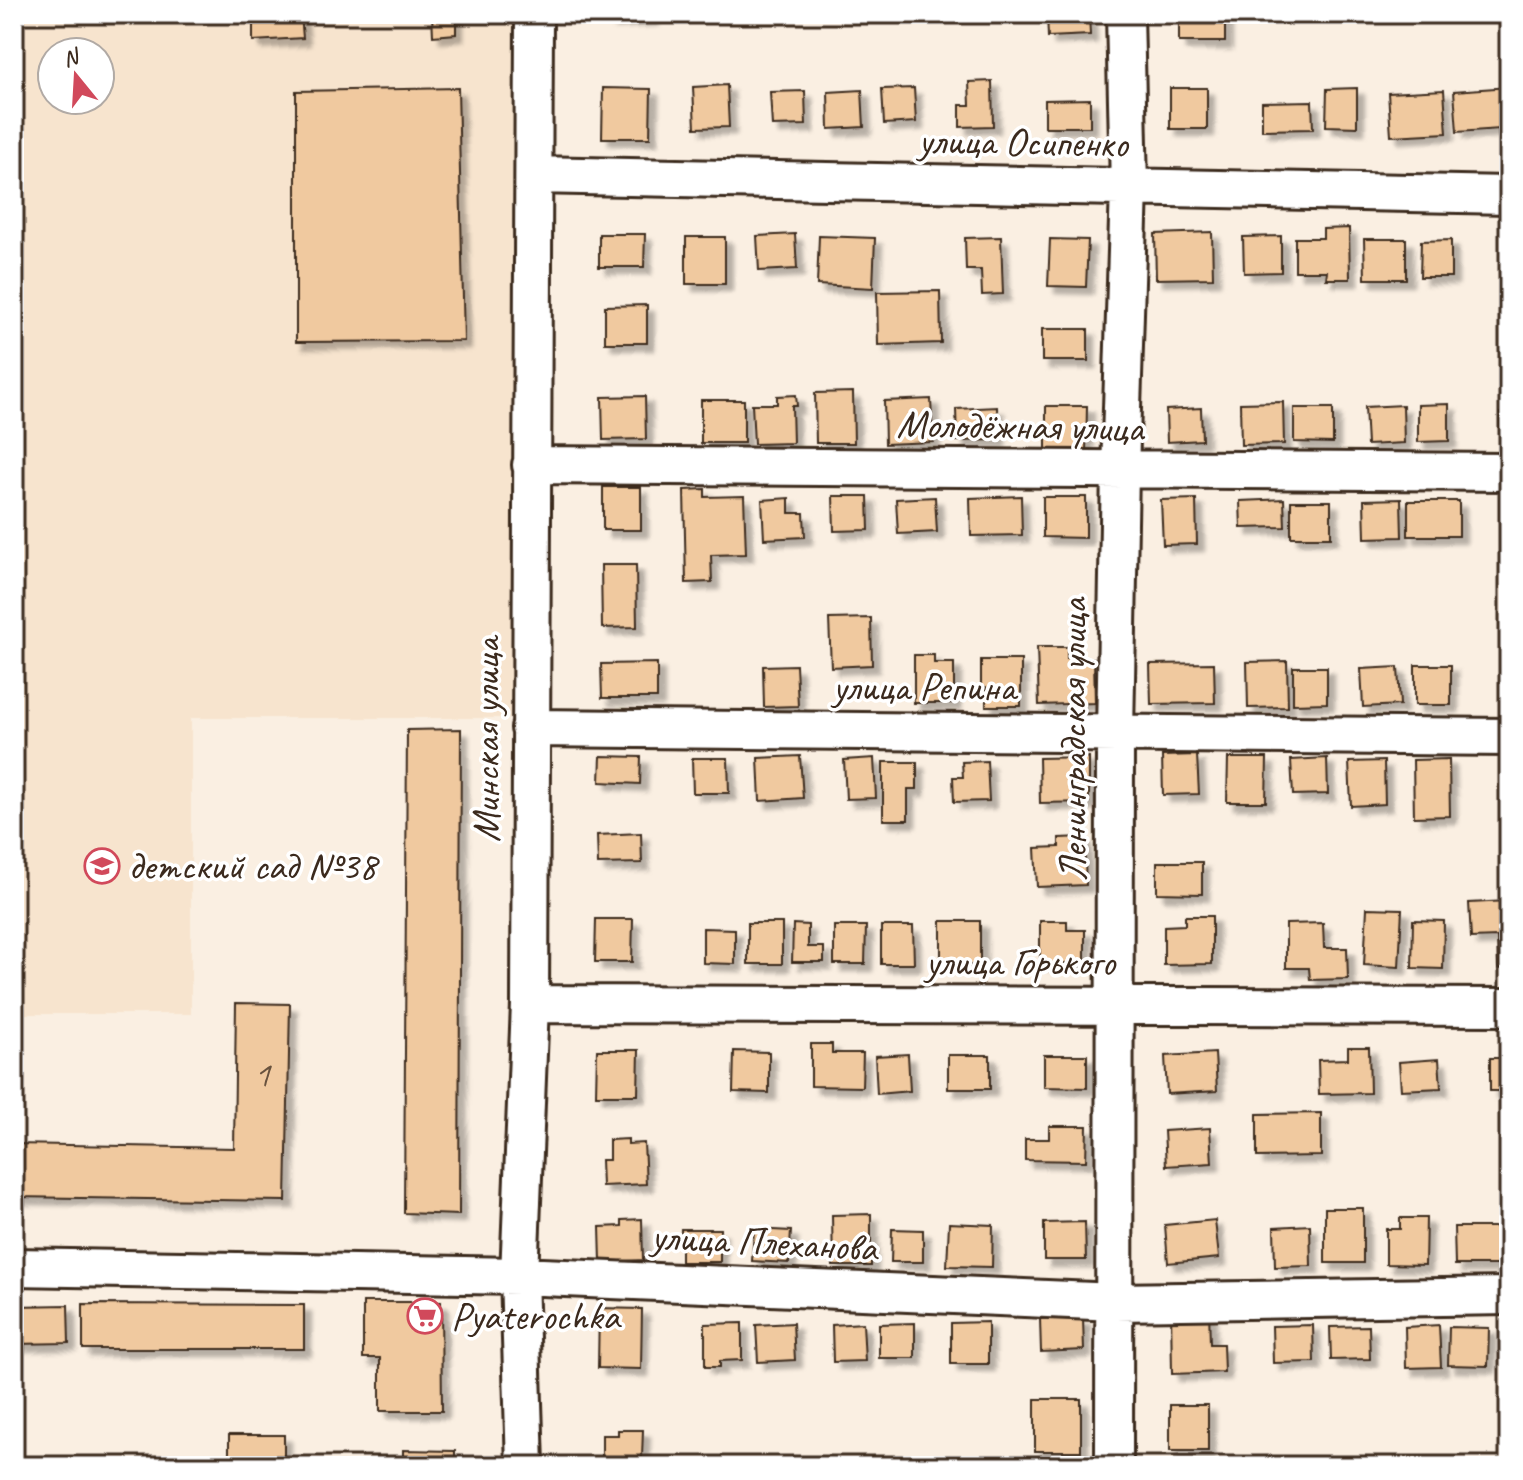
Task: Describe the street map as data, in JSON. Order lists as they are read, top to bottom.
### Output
{
  "streets": {
    "street": [
      "улица Осипенко",
      "Молодёжная улица",
      "улица Репина",
      "Минская улица",
      "Ленинградская улица",
      "улица Горького",
      "улица Плеханова"
    ]
  },
  "crossings": [
    ["улица Осипенко", "Минская улица"],
    ["улица Осипенко", "Ленинградская улица"],
    ["Молодёжная улица", "Минская улица"],
    ["Молодёжная улица", "Ленинградская улица"],
    ["улица Репина", "Минская улица"],
    ["улица Репина", "Ленинградская улица"],
    ["Минская улица", "улица Горького"],
    ["Минская улица", "улица Плеханова"],
    ["Ленинградская улица", "улица Горького"],
    ["Ленинградская улица", "улица Плеханова"]
  ],
  "places": {
    "school or university": ["детский сад №38"],
    "supermarket": ["Pyaterochka"]
  },
  "house_numbers": ["1"],
  "north": "top"
}
